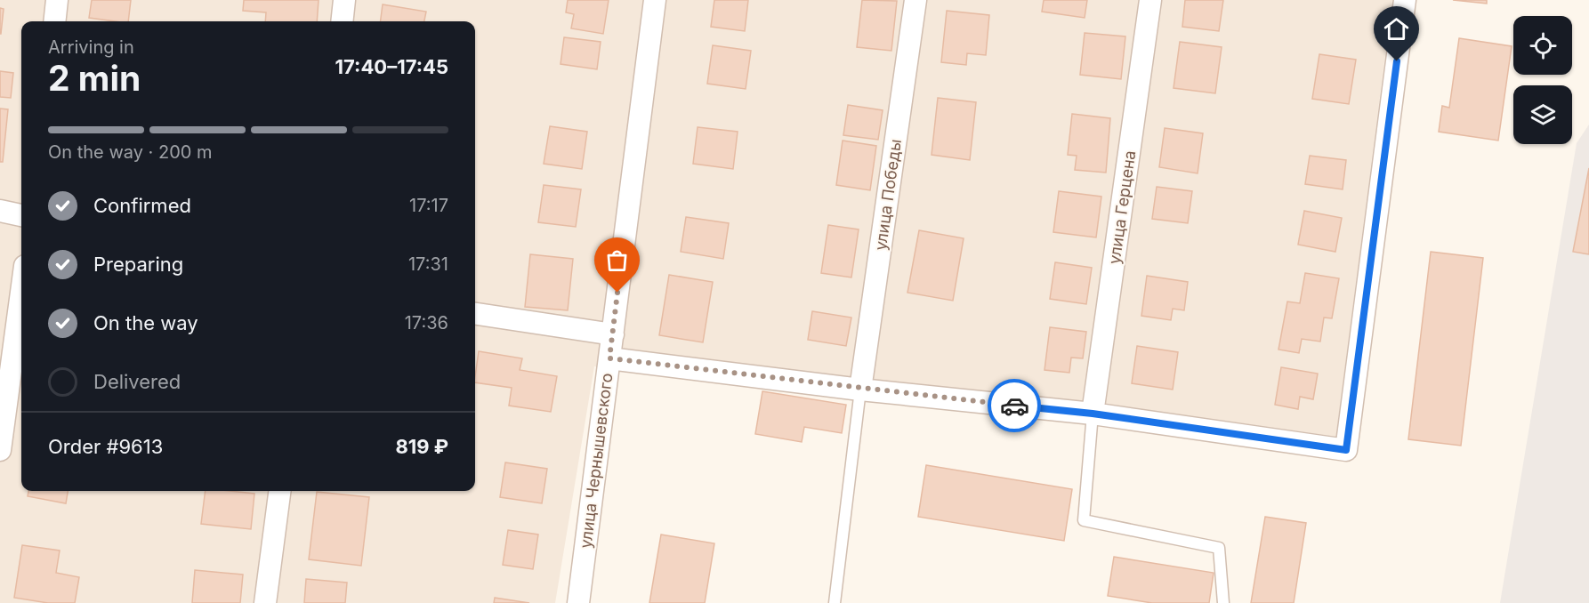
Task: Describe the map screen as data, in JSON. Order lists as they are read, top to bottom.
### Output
{
  "streets": {
    "street": ["улица Победы", "улица Герцена", "улица Чернышевского"]
  },
  "page": {
    "heading": ["2 min", "Arriving in", "17:40–17:45"],
    "panel": ["Order #9613", "819 ₽"],
    "bar": "On the way · 200 m",
    "list": [
      ["Confirmed", "17:17"],
      ["Preparing", "17:31"],
      ["On the way", "17:36"],
      "Delivered"
    ]
  }
}
